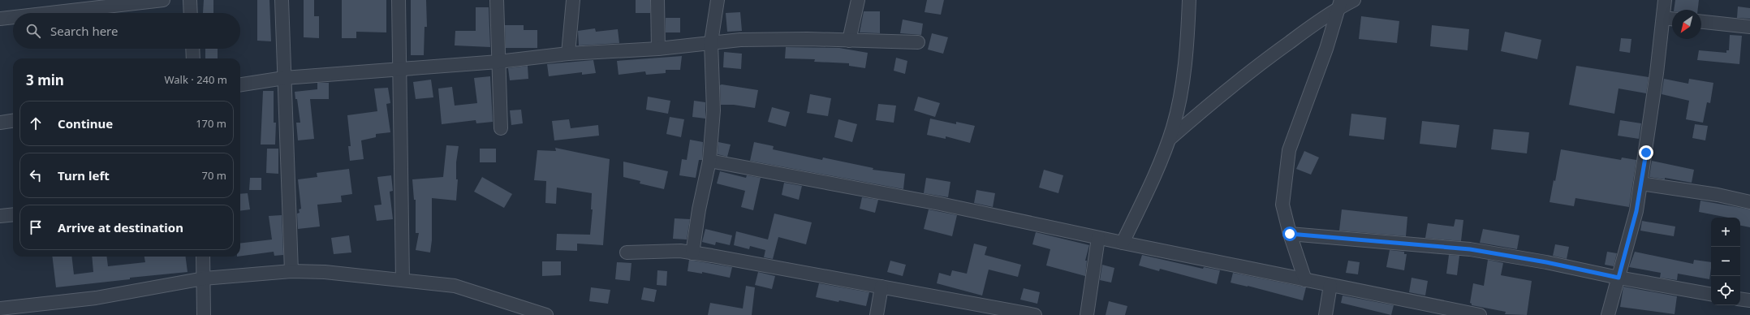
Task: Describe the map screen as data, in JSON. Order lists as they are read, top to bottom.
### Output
{
  "north": "bottom left",
  "page": {
    "search": "Search here",
    "heading": ["3 min", "Walk · 240 m"],
    "list": [
      ["Continue", "170 m"],
      ["Turn left", "70 m"],
      "Arrive at destination"
    ],
    "map_buttons": ["+", "−"]
  }
}
